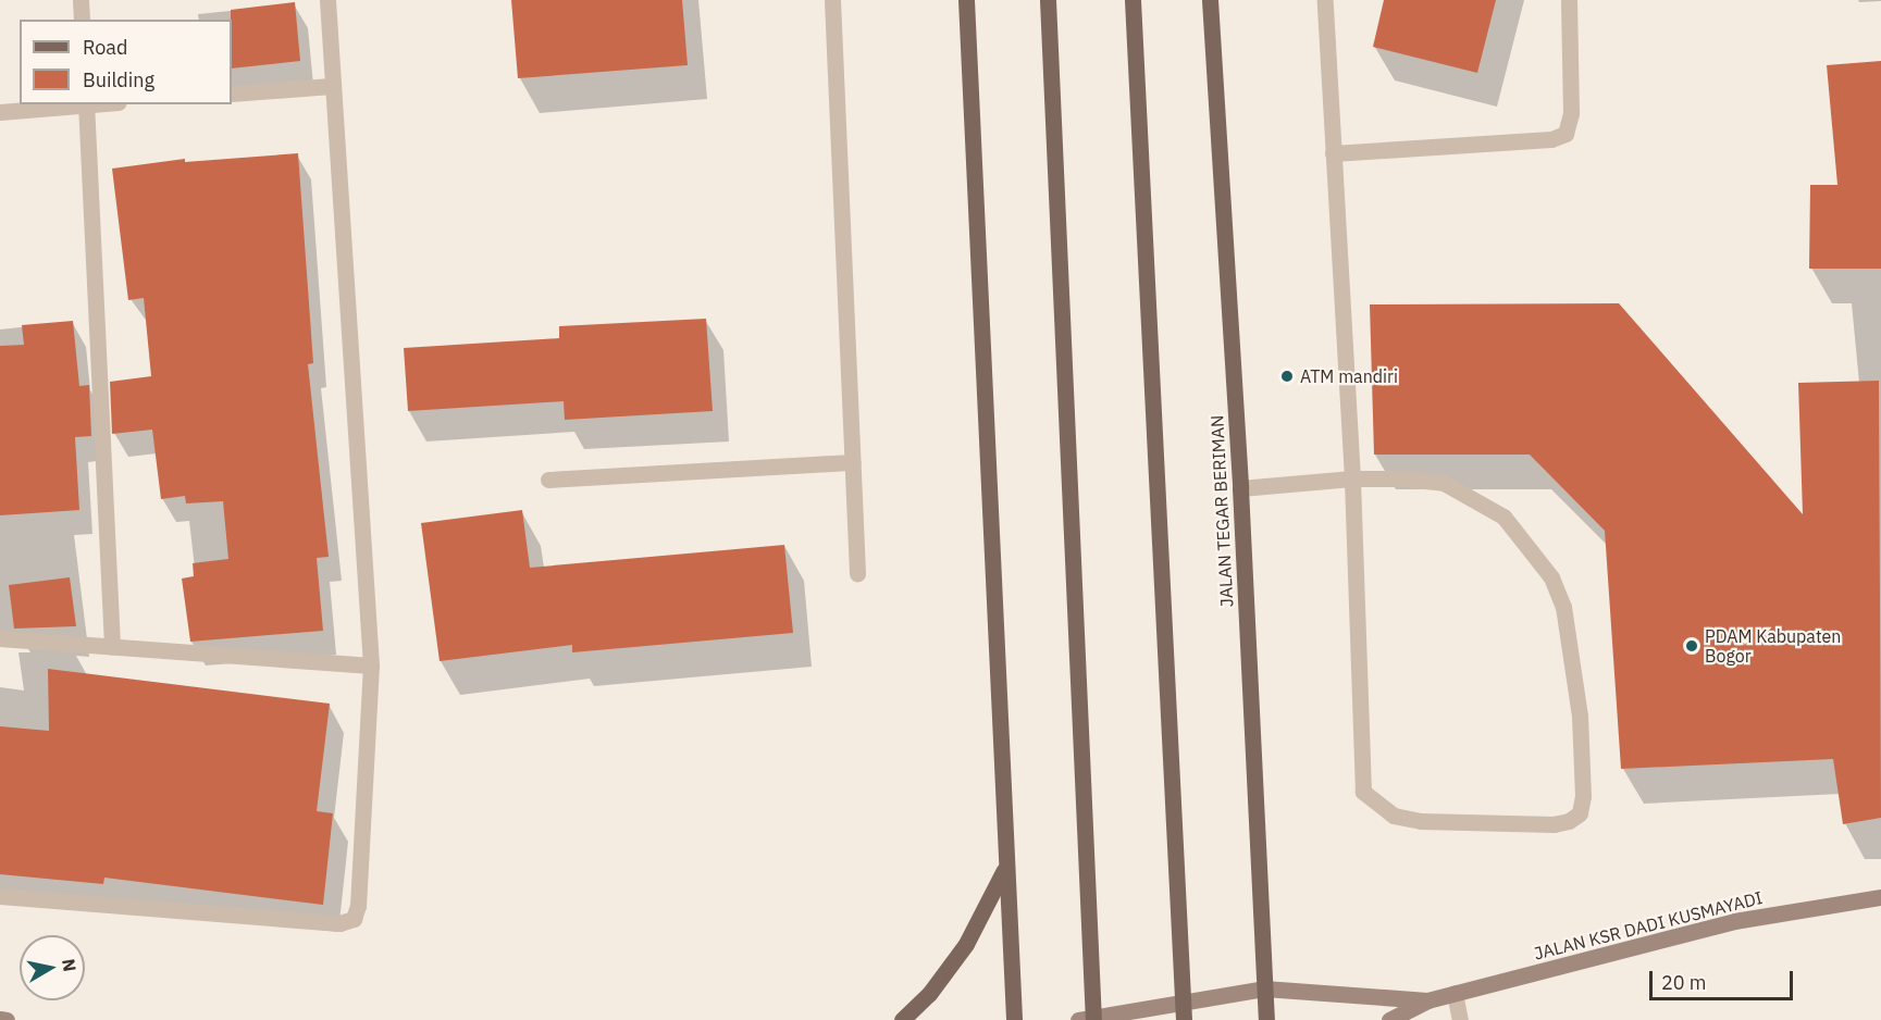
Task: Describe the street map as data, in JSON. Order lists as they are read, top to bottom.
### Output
{
  "streets": {
    "main road": ["JALAN TEGAR BERIMAN", "JALAN KSR DADI KUSMAYADI"]
  },
  "crossings": [
    ["JALAN TEGAR BERIMAN", "JALAN KSR DADI KUSMAYADI"]
  ],
  "places": ["ATM mandiri", "PDAM Kabupaten Bogor"],
  "legend": ["Road", "Building"],
  "scale_bar": "20 m",
  "north": "right"
}
